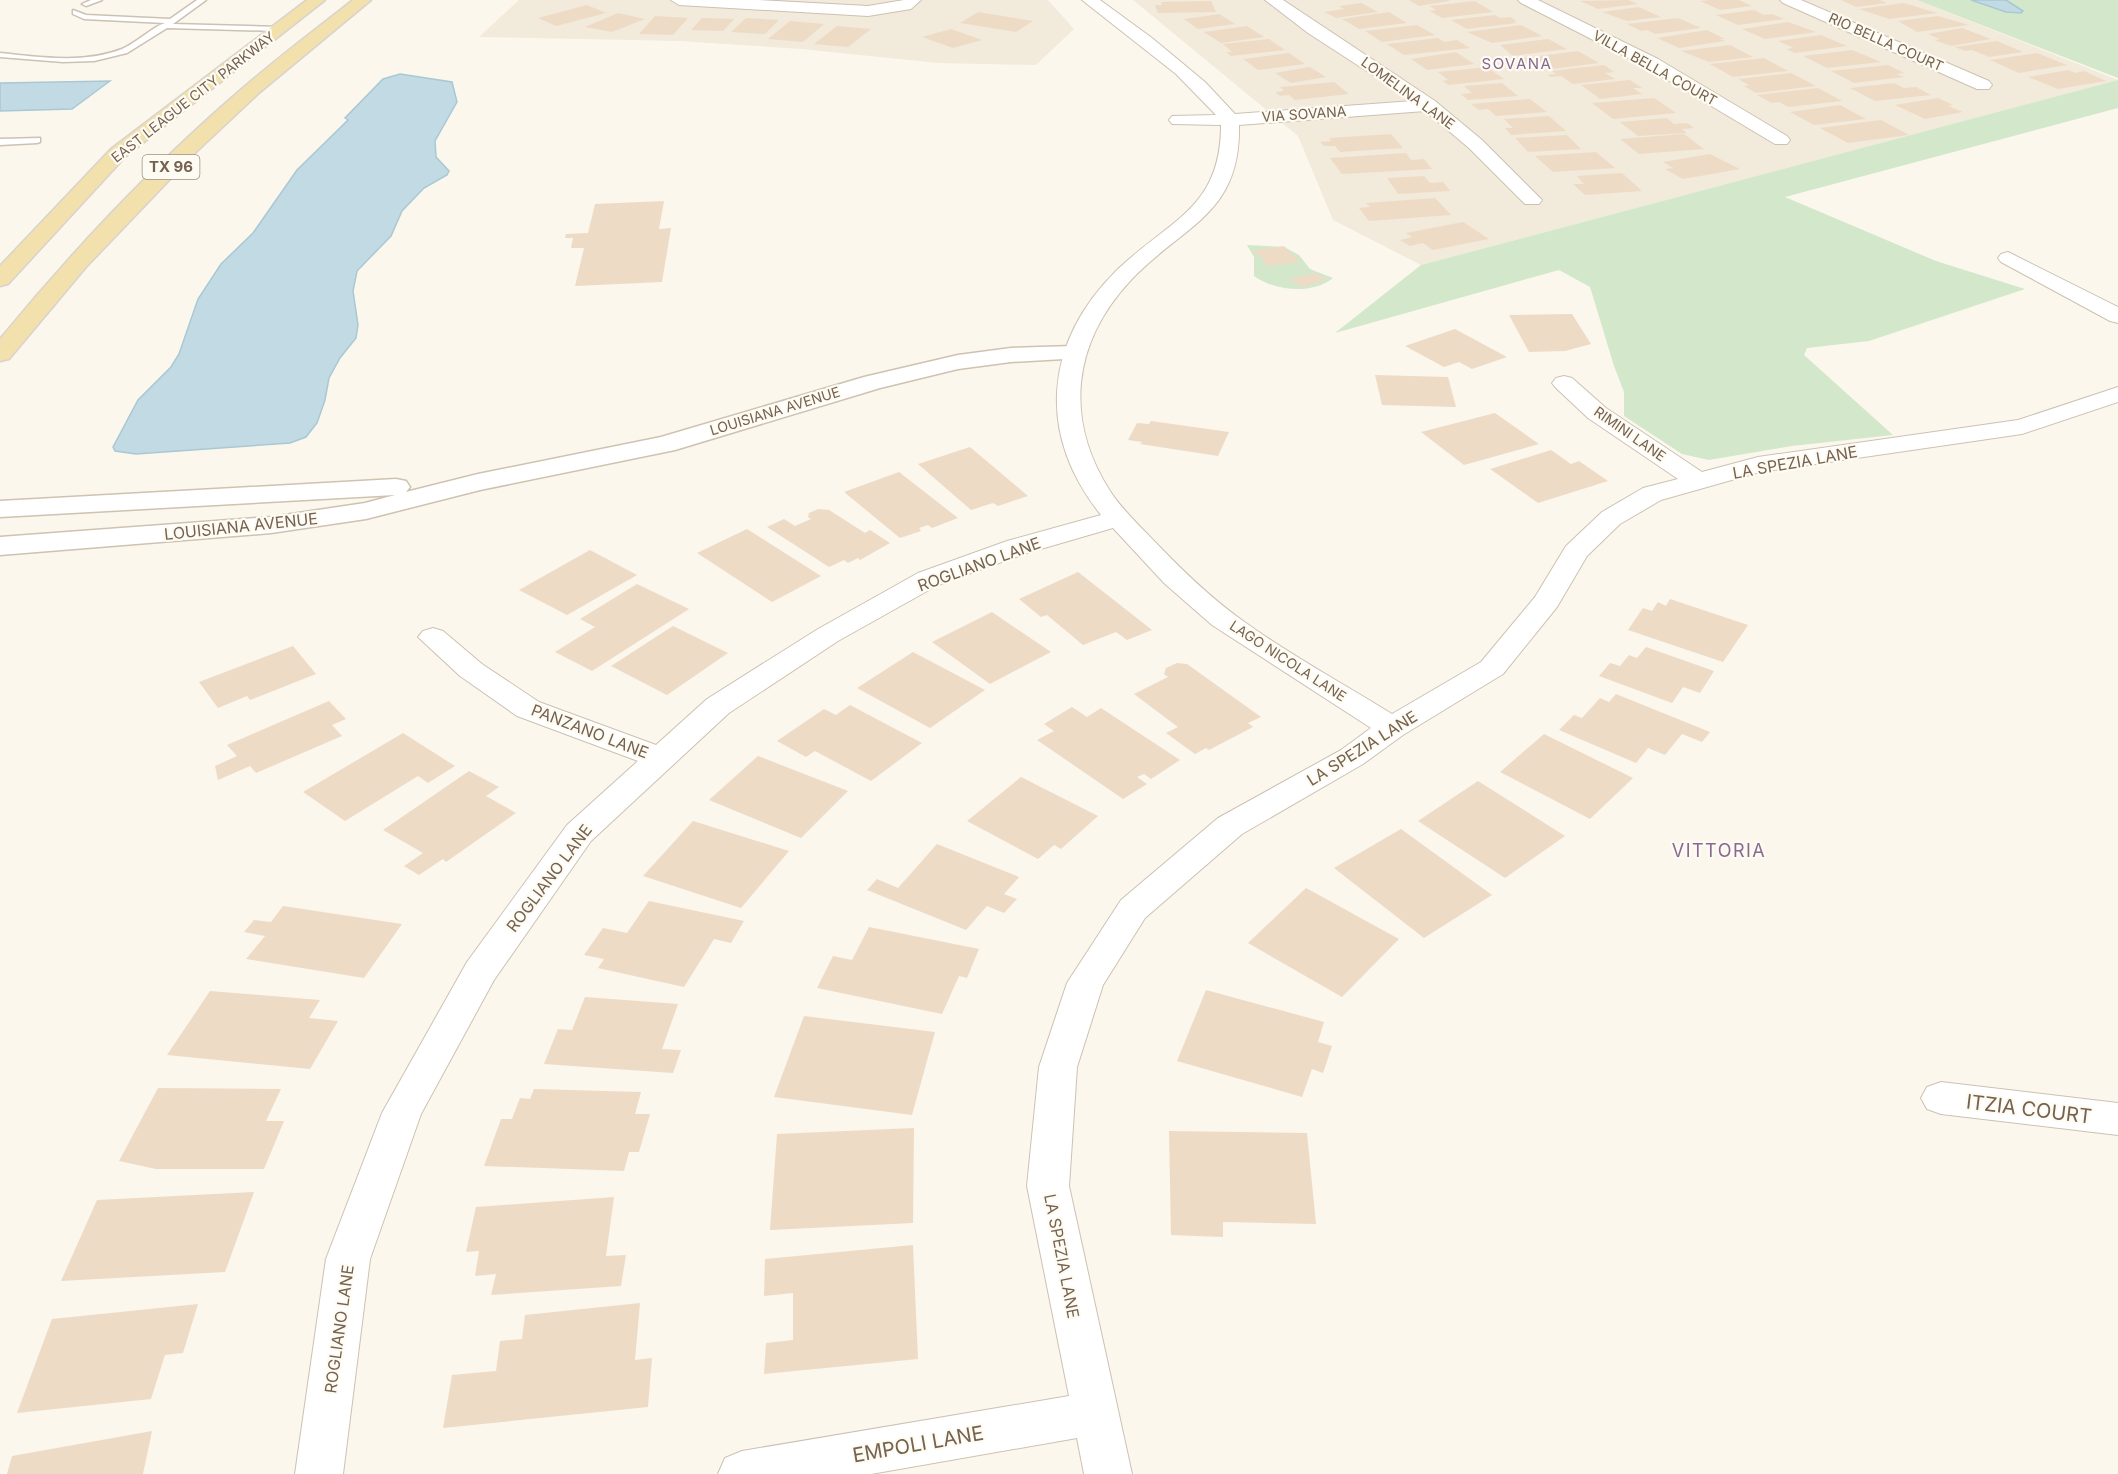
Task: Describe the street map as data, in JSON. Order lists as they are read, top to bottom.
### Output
{
  "streets": {
    "main road": ["EAST LEAGUE CITY PARKWAY", "TX 96"],
    "street": [
      "RIO BELLA COURT",
      "VILLA BELLA COURT",
      "LOMELINA LANE",
      "VIA SOVANA",
      "LOUISIANA AVENUE",
      "RIMINI LANE",
      "LA SPEZIA LANE",
      "ROGLIANO LANE",
      "LAGO NICOLA LANE",
      "PANZANO LANE",
      "ITZIA COURT",
      "EMPOLI LANE"
    ]
  },
  "crossings": [
    ["LOMELINA LANE", "VIA SOVANA"],
    ["VIA SOVANA", "LAGO NICOLA LANE"],
    ["LOUISIANA AVENUE", "LAGO NICOLA LANE"],
    ["RIMINI LANE", "LA SPEZIA LANE"],
    ["LA SPEZIA LANE", "LAGO NICOLA LANE"],
    ["LA SPEZIA LANE", "EMPOLI LANE"],
    ["ROGLIANO LANE", "LAGO NICOLA LANE"],
    ["ROGLIANO LANE", "PANZANO LANE"]
  ],
  "districts": ["SOVANA", "VITTORIA"]
}
